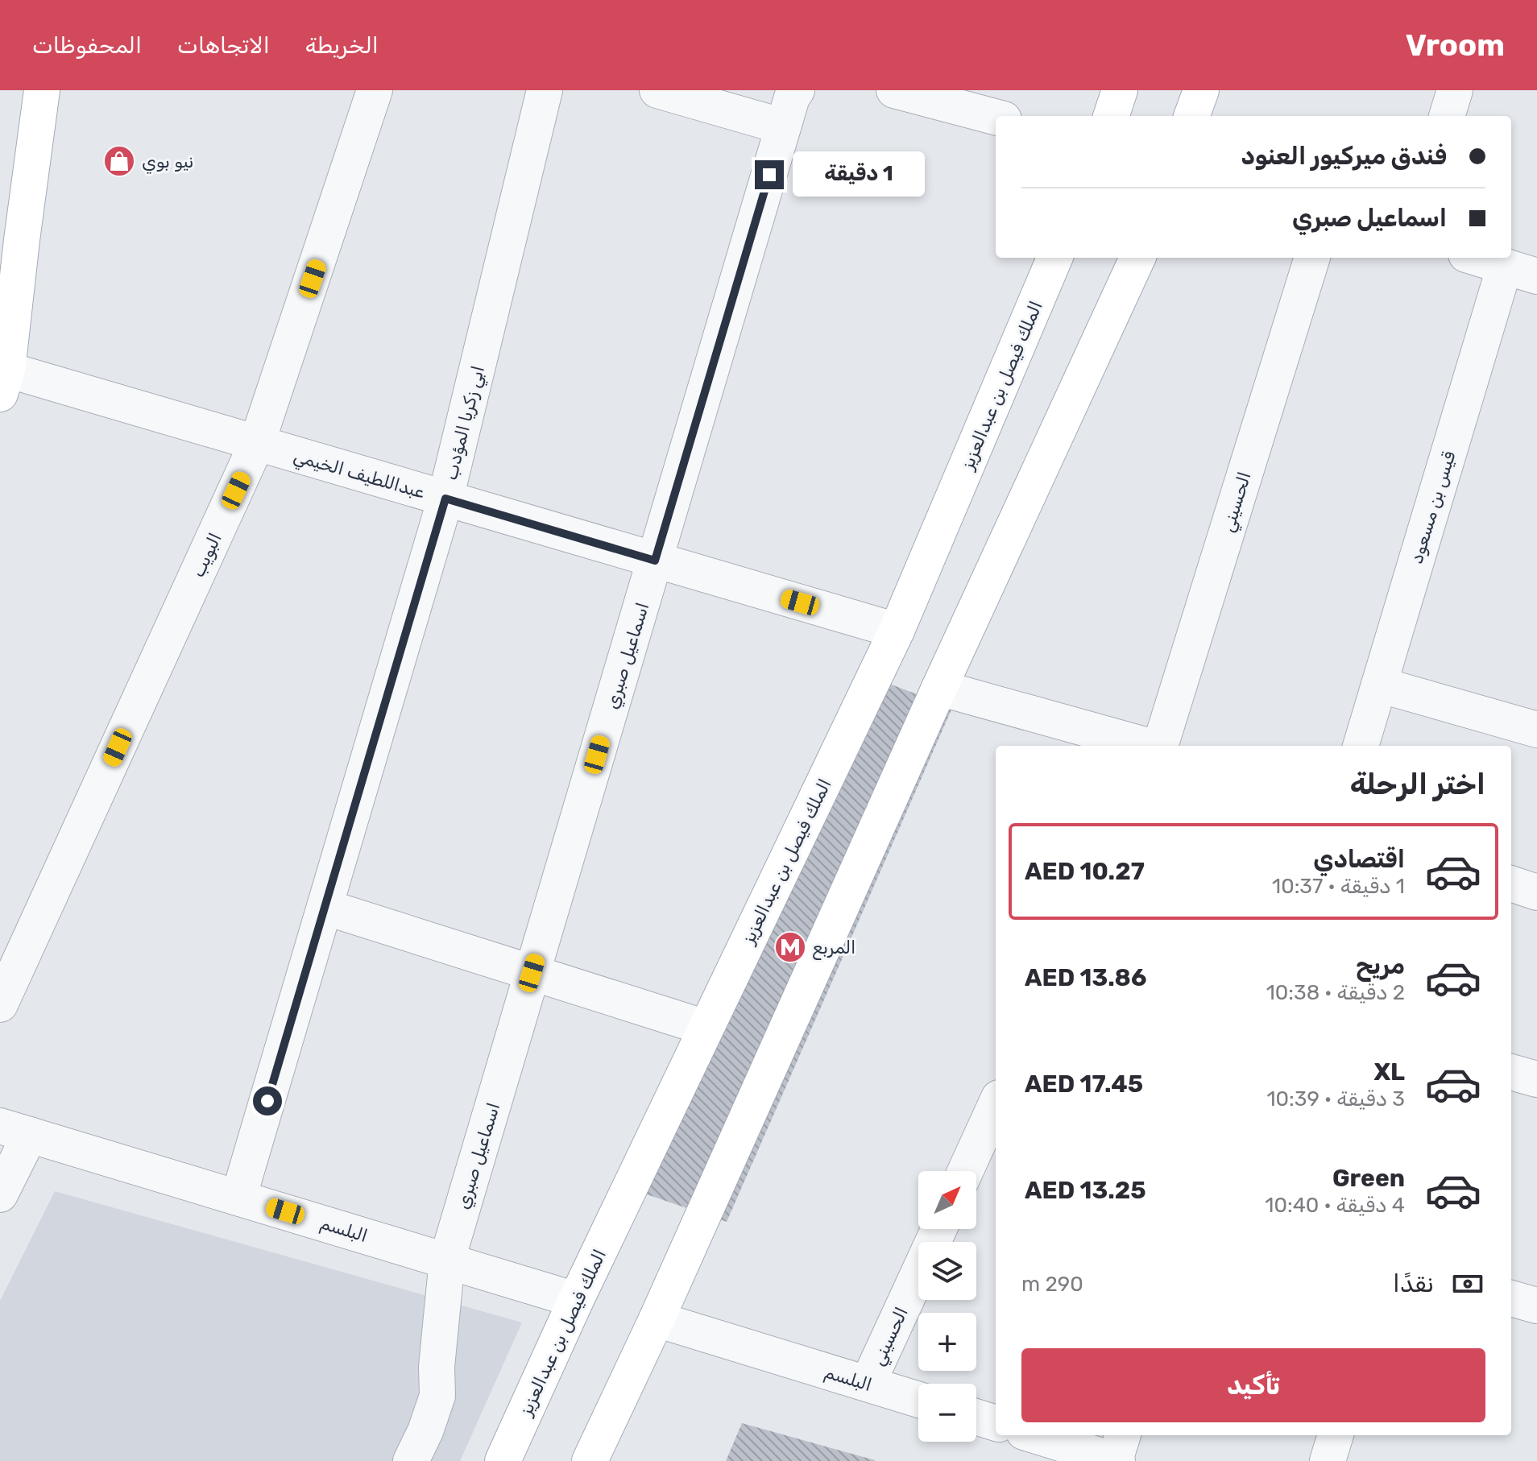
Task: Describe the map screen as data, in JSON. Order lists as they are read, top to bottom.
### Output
{
  "streets": {
    "main road": ["الملك فيصل بن عبدالعزيز"],
    "street": [
      "ابي زكريا المؤدب",
      "عبداللطيف الخيمي",
      "الحسيني",
      "قيس بن مسعود",
      "البويب",
      "اسماعيل صبري",
      "البلسم"
    ]
  },
  "crossings": [
    ["الملك فيصل بن عبدالعزيز", "عبداللطيف الخيمي"],
    ["الملك فيصل بن عبدالعزيز", "البلسم"],
    ["ابي زكريا المؤدب", "عبداللطيف الخيمي"],
    ["ابي زكريا المؤدب", "البلسم"],
    ["عبداللطيف الخيمي", "البويب"],
    ["عبداللطيف الخيمي", "اسماعيل صبري"],
    ["الحسيني", "البلسم"],
    ["اسماعيل صبري", "البلسم"]
  ],
  "places": {
    "shop": ["نيو بوي"],
    "metro station": ["المربع"]
  },
  "north": "top right",
  "page": {
    "header": "Vroom",
    "nav": ["الخريطة", "الاتجاهات", "المحفوظات"],
    "banner": ["فندق ميركيور العنود", "اسماعيل صبري"],
    "bubble": "1 دقيقة",
    "heading": "اختر الرحلة",
    "list": [
      {
        "name": "اقتصادي",
        "note": "1 دقيقة · 10:37",
        "value": "AED 10.27"
      },
      {
        "name": "مريح",
        "note": "2 دقيقة · 10:38",
        "value": "AED 13.86"
      },
      {
        "name": "XL",
        "note": "3 دقيقة · 10:39",
        "value": "AED 17.45"
      },
      {
        "name": "Green",
        "note": "4 دقيقة · 10:40",
        "value": "AED 13.25"
      }
    ],
    "map_buttons": ["+", "−"],
    "pay": ["نقدًا", "290 m"],
    "buttons": "تأكيد"
  }
}
